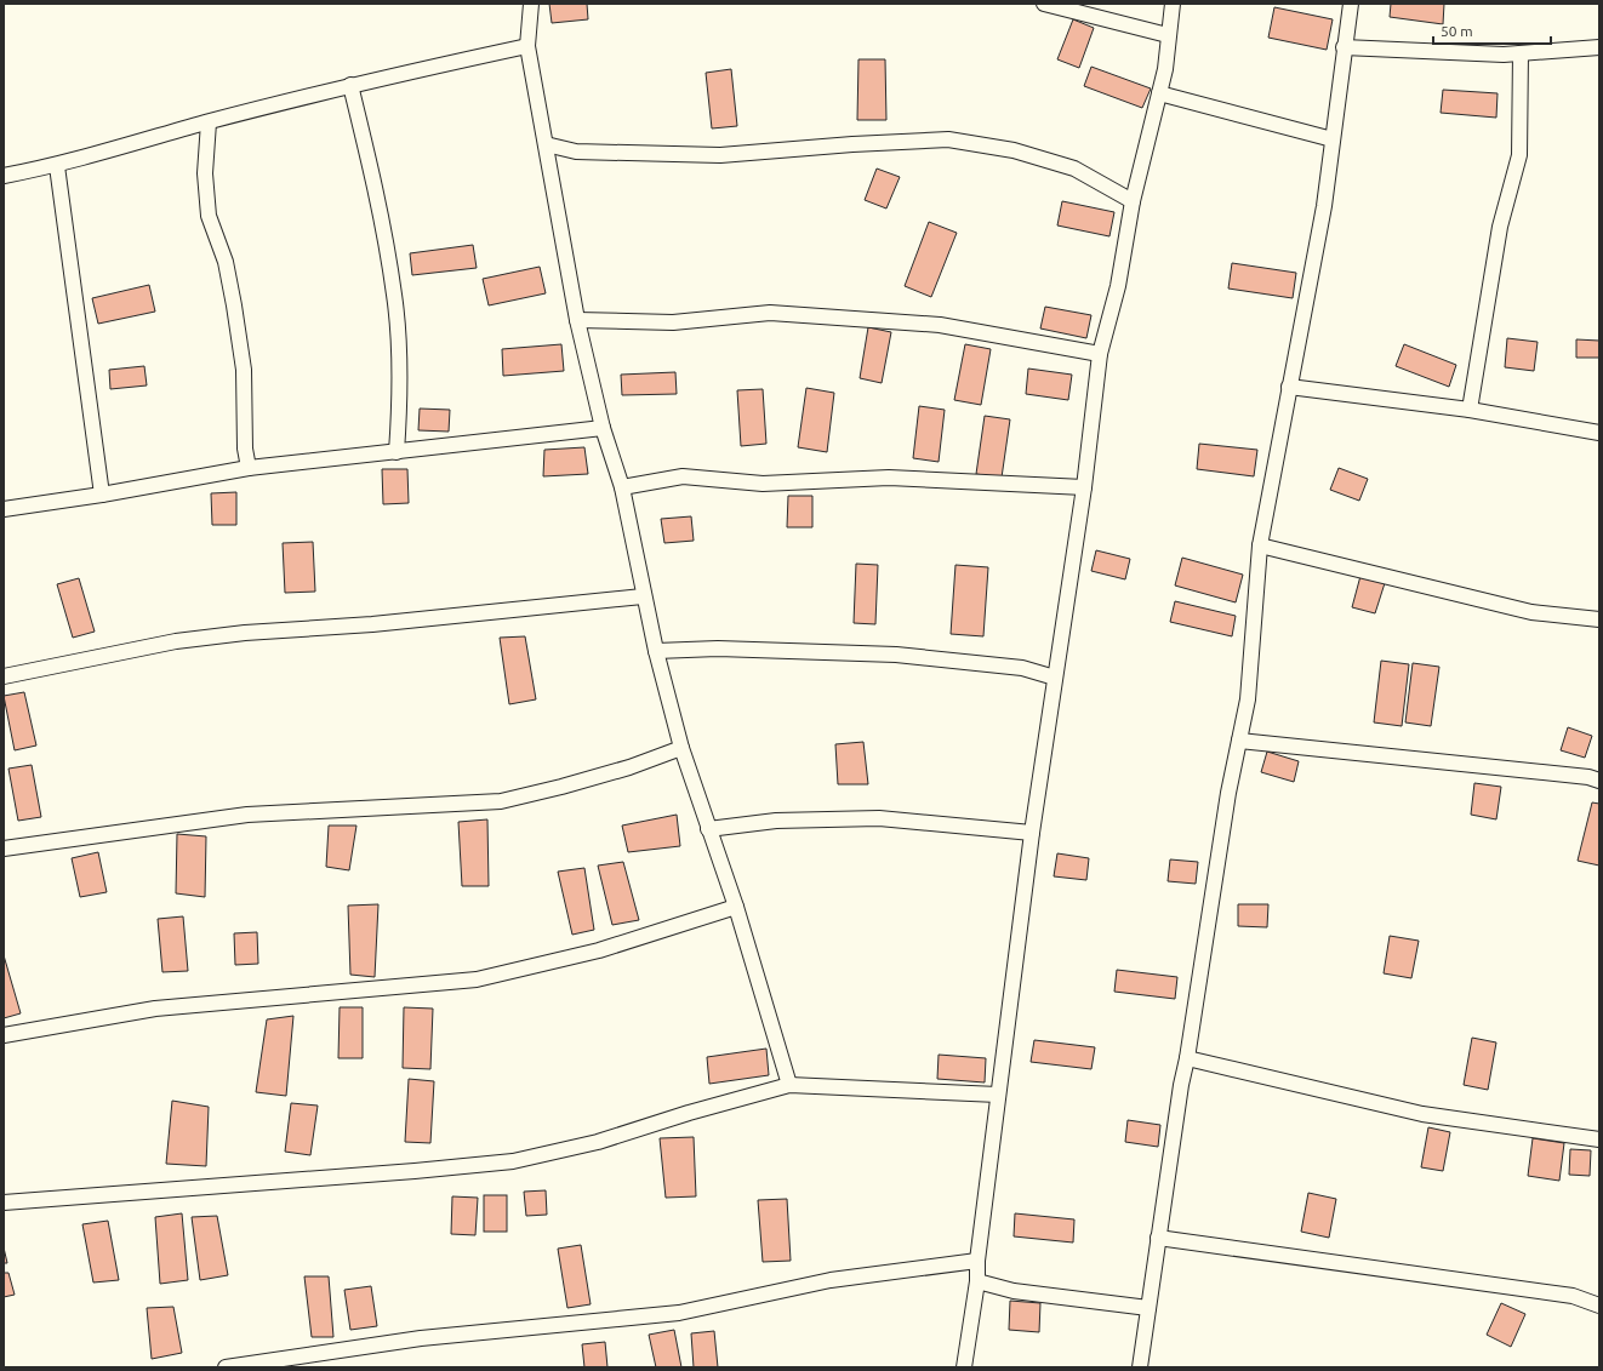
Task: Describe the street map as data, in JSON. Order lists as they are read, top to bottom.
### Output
{
  "scale_bar": "50 m"
}
